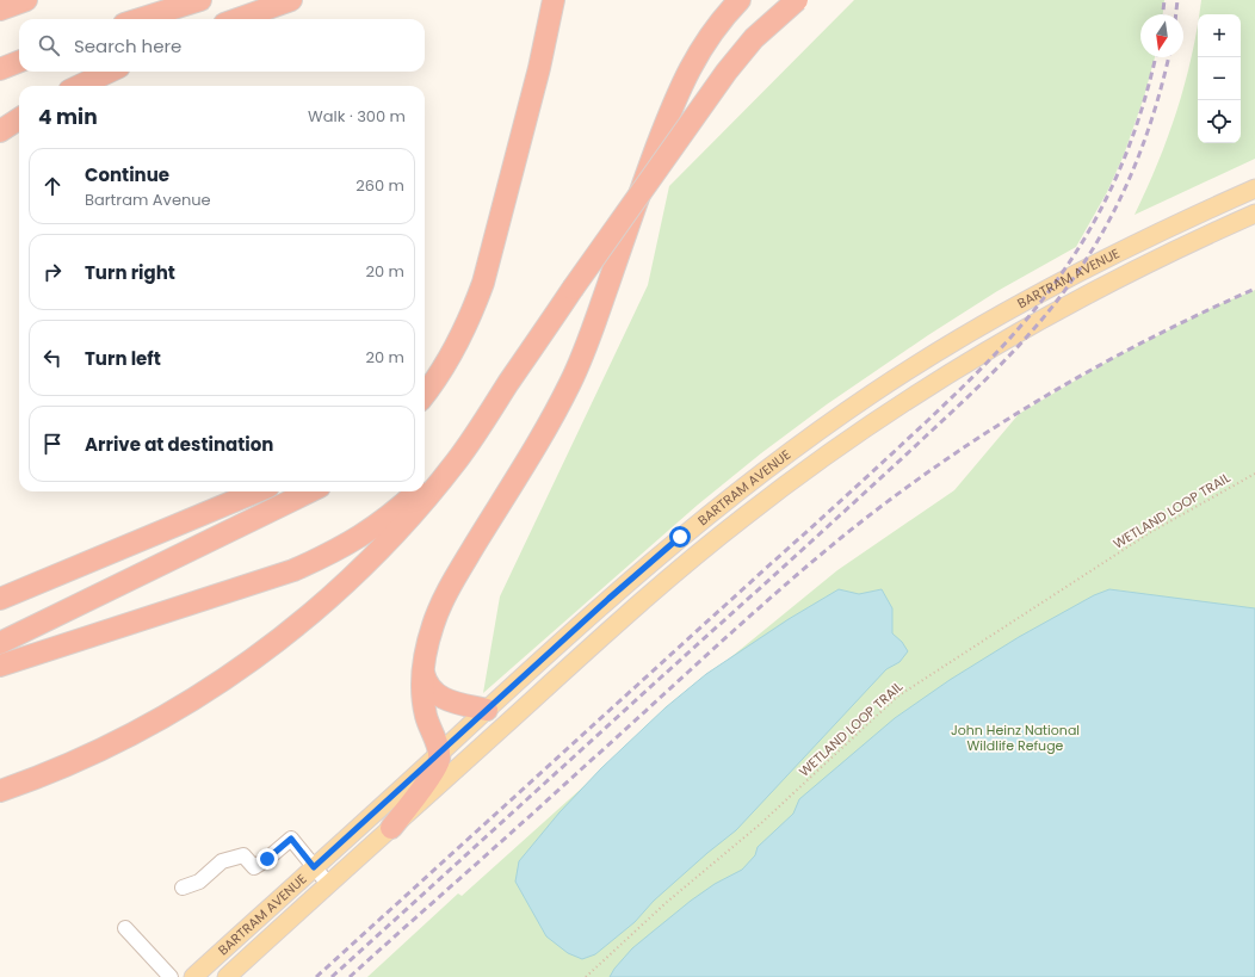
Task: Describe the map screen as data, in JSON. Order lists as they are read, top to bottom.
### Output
{
  "streets": {
    "main road": ["BARTRAM AVENUE"],
    "path": ["WETLAND LOOP TRAIL"]
  },
  "parks": ["John Heinz National Wildlife Refuge"],
  "north": "bottom",
  "page": {
    "map_buttons": ["+", "−"],
    "search": "Search here",
    "heading": ["4 min", "Walk · 300 m"],
    "list": [
      ["Continue", "Bartram Avenue", "260 m"],
      ["Turn right", "20 m"],
      ["Turn left", "20 m"],
      "Arrive at destination"
    ]
  }
}
